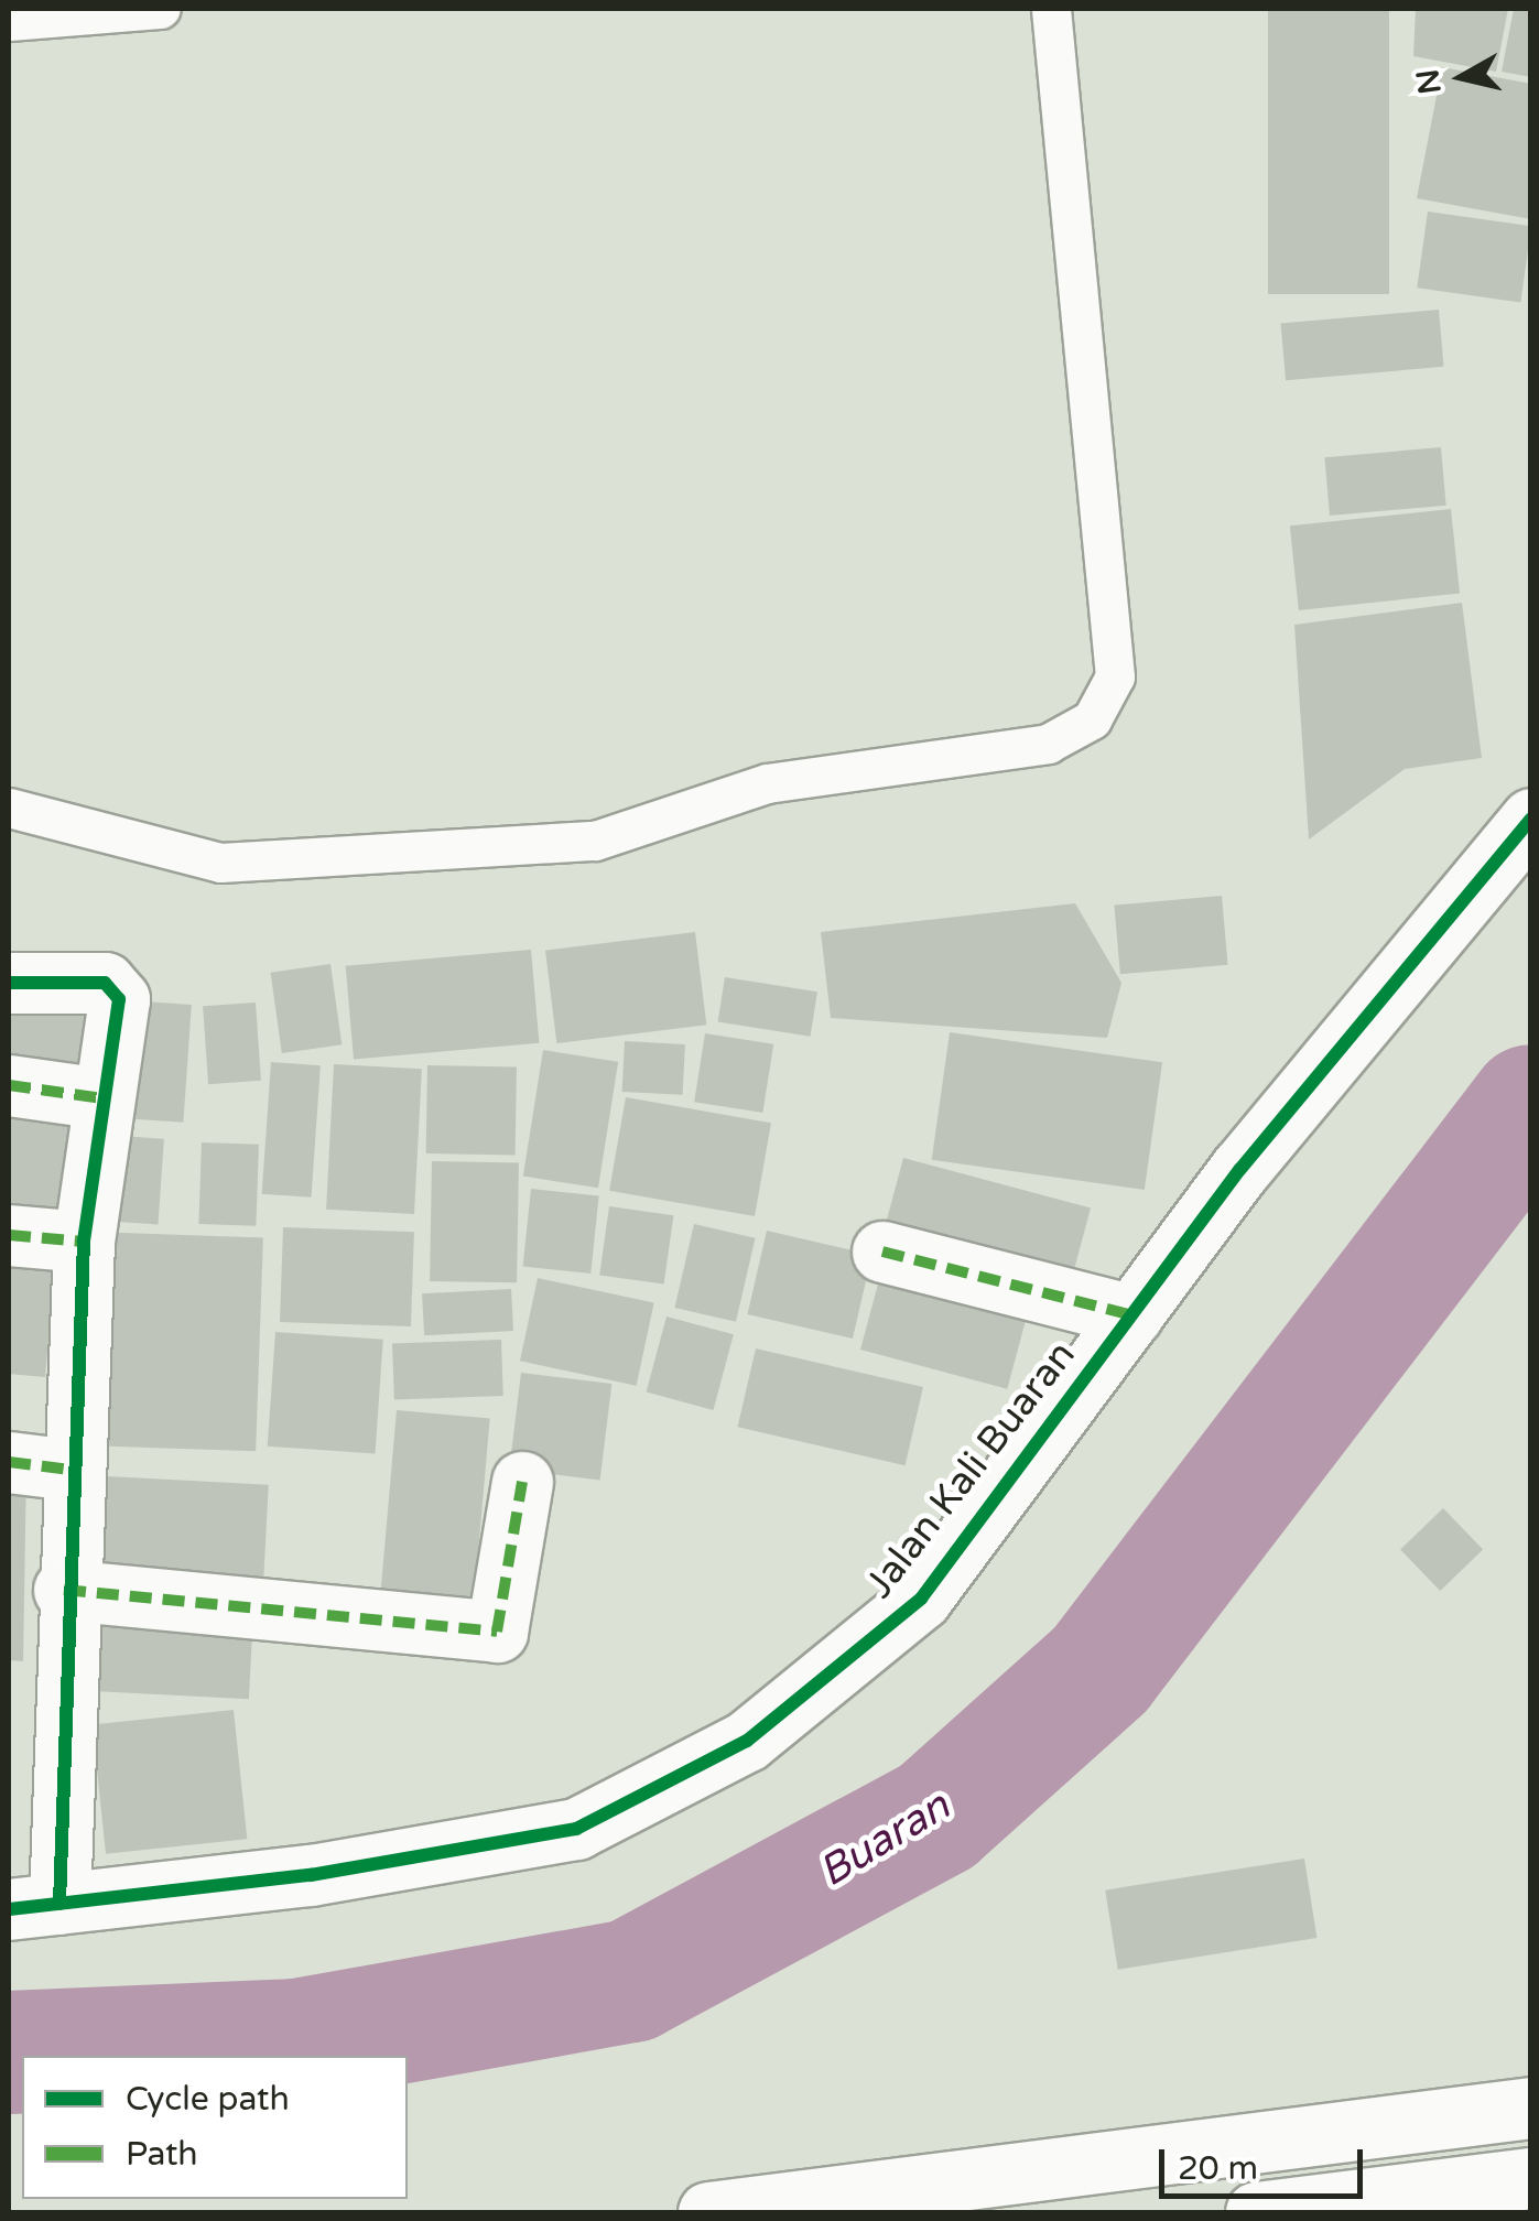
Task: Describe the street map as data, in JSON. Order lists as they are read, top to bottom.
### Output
{
  "streets": {
    "street": ["Jalan Kali Buaran"]
  },
  "water": ["Buaran"],
  "legend": ["Cycle path", "Path"],
  "scale_bar": "20 m",
  "north": "left"
}
